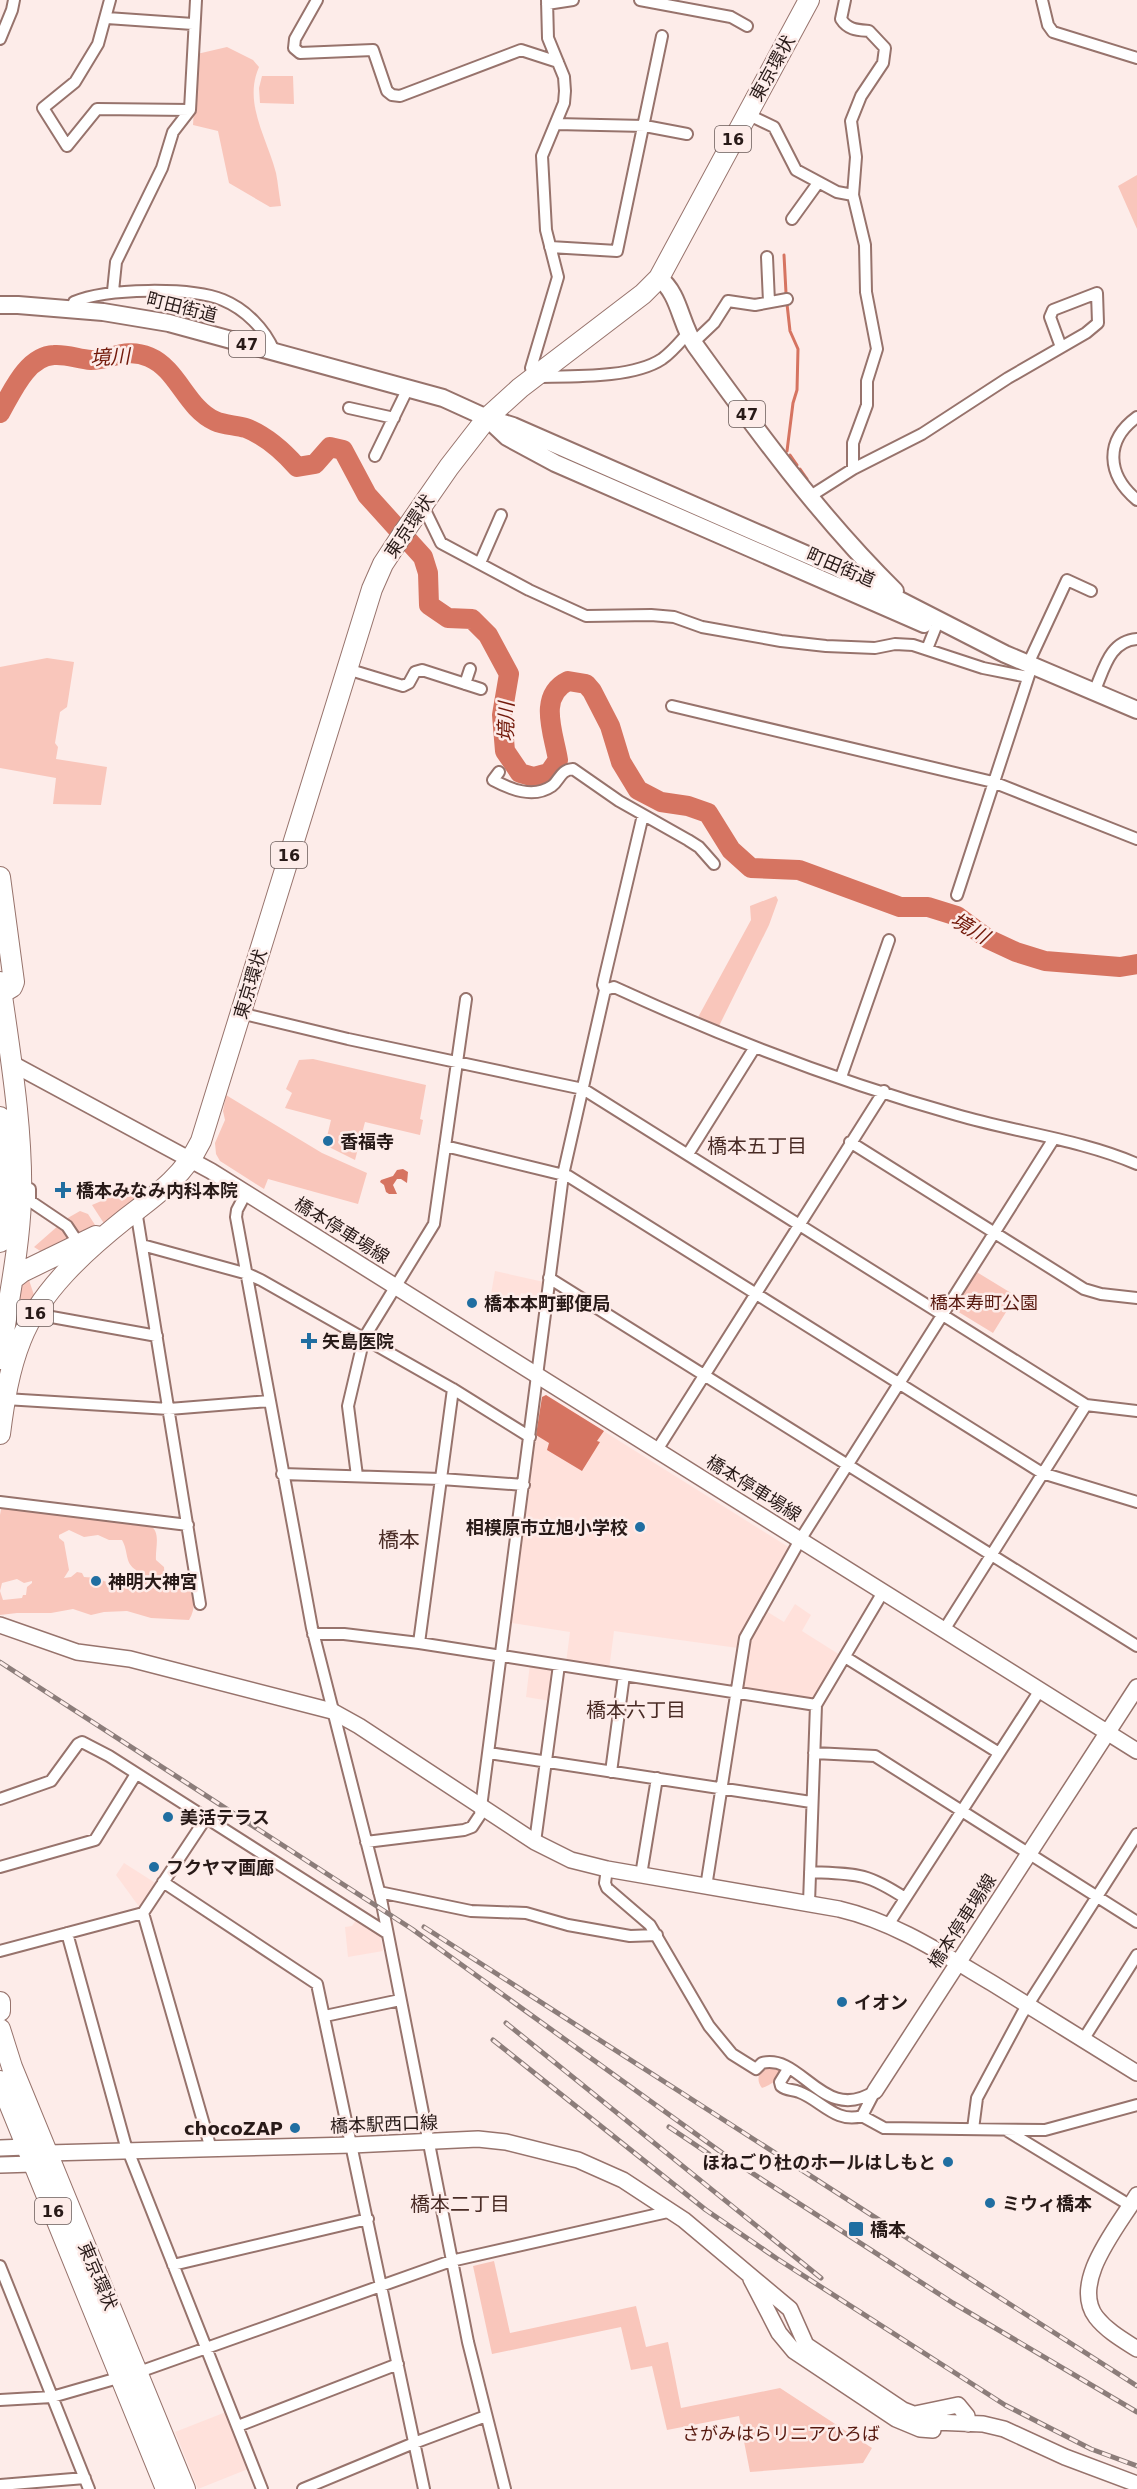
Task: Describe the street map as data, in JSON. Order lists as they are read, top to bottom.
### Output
{
  "streets": {
    "highway": ["東京環状", "16"],
    "main road": ["町田街道", "47"],
    "street": ["橋本停車場線", "橋本駅西口線"]
  },
  "crossings": [
    ["東京環状", "16"],
    ["東京環状", "町田街道"],
    ["東京環状", "47"],
    ["東京環状", "橋本停車場線"],
    ["東京環状", "橋本駅西口線"],
    ["16", "橋本停車場線"],
    ["町田街道", "47"]
  ],
  "districts": [
    "橋本五丁目",
    "橋本",
    "橋本六丁目",
    "橋本二丁目"
  ],
  "water": ["境川"],
  "parks": ["橋本寿町公園", "さがみはらリニアひろば"],
  "places": {
    "other": [
      "香福寺",
      "橋本本町郵便局",
      "相模原市立旭小学校",
      "神明大神宮",
      "美活テラス",
      "フクヤマ画廊",
      "イオン",
      "chocoZAP",
      "ほねごり杜のホールはしもと",
      "ミウィ橋本"
    ],
    "health": ["橋本みなみ内科本院", "矢島医院"],
    "transit": ["橋本"]
  }
}
